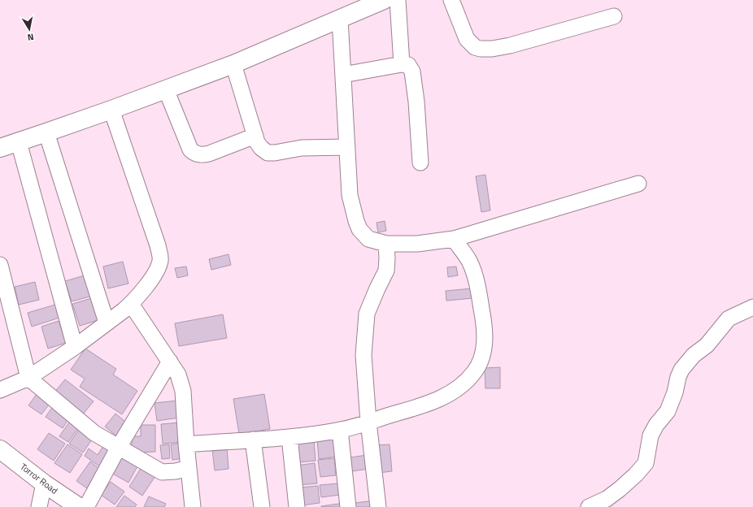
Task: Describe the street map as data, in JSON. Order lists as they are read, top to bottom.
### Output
{
  "streets": {
    "street": ["Torror Road"]
  },
  "north": "bottom"
}
